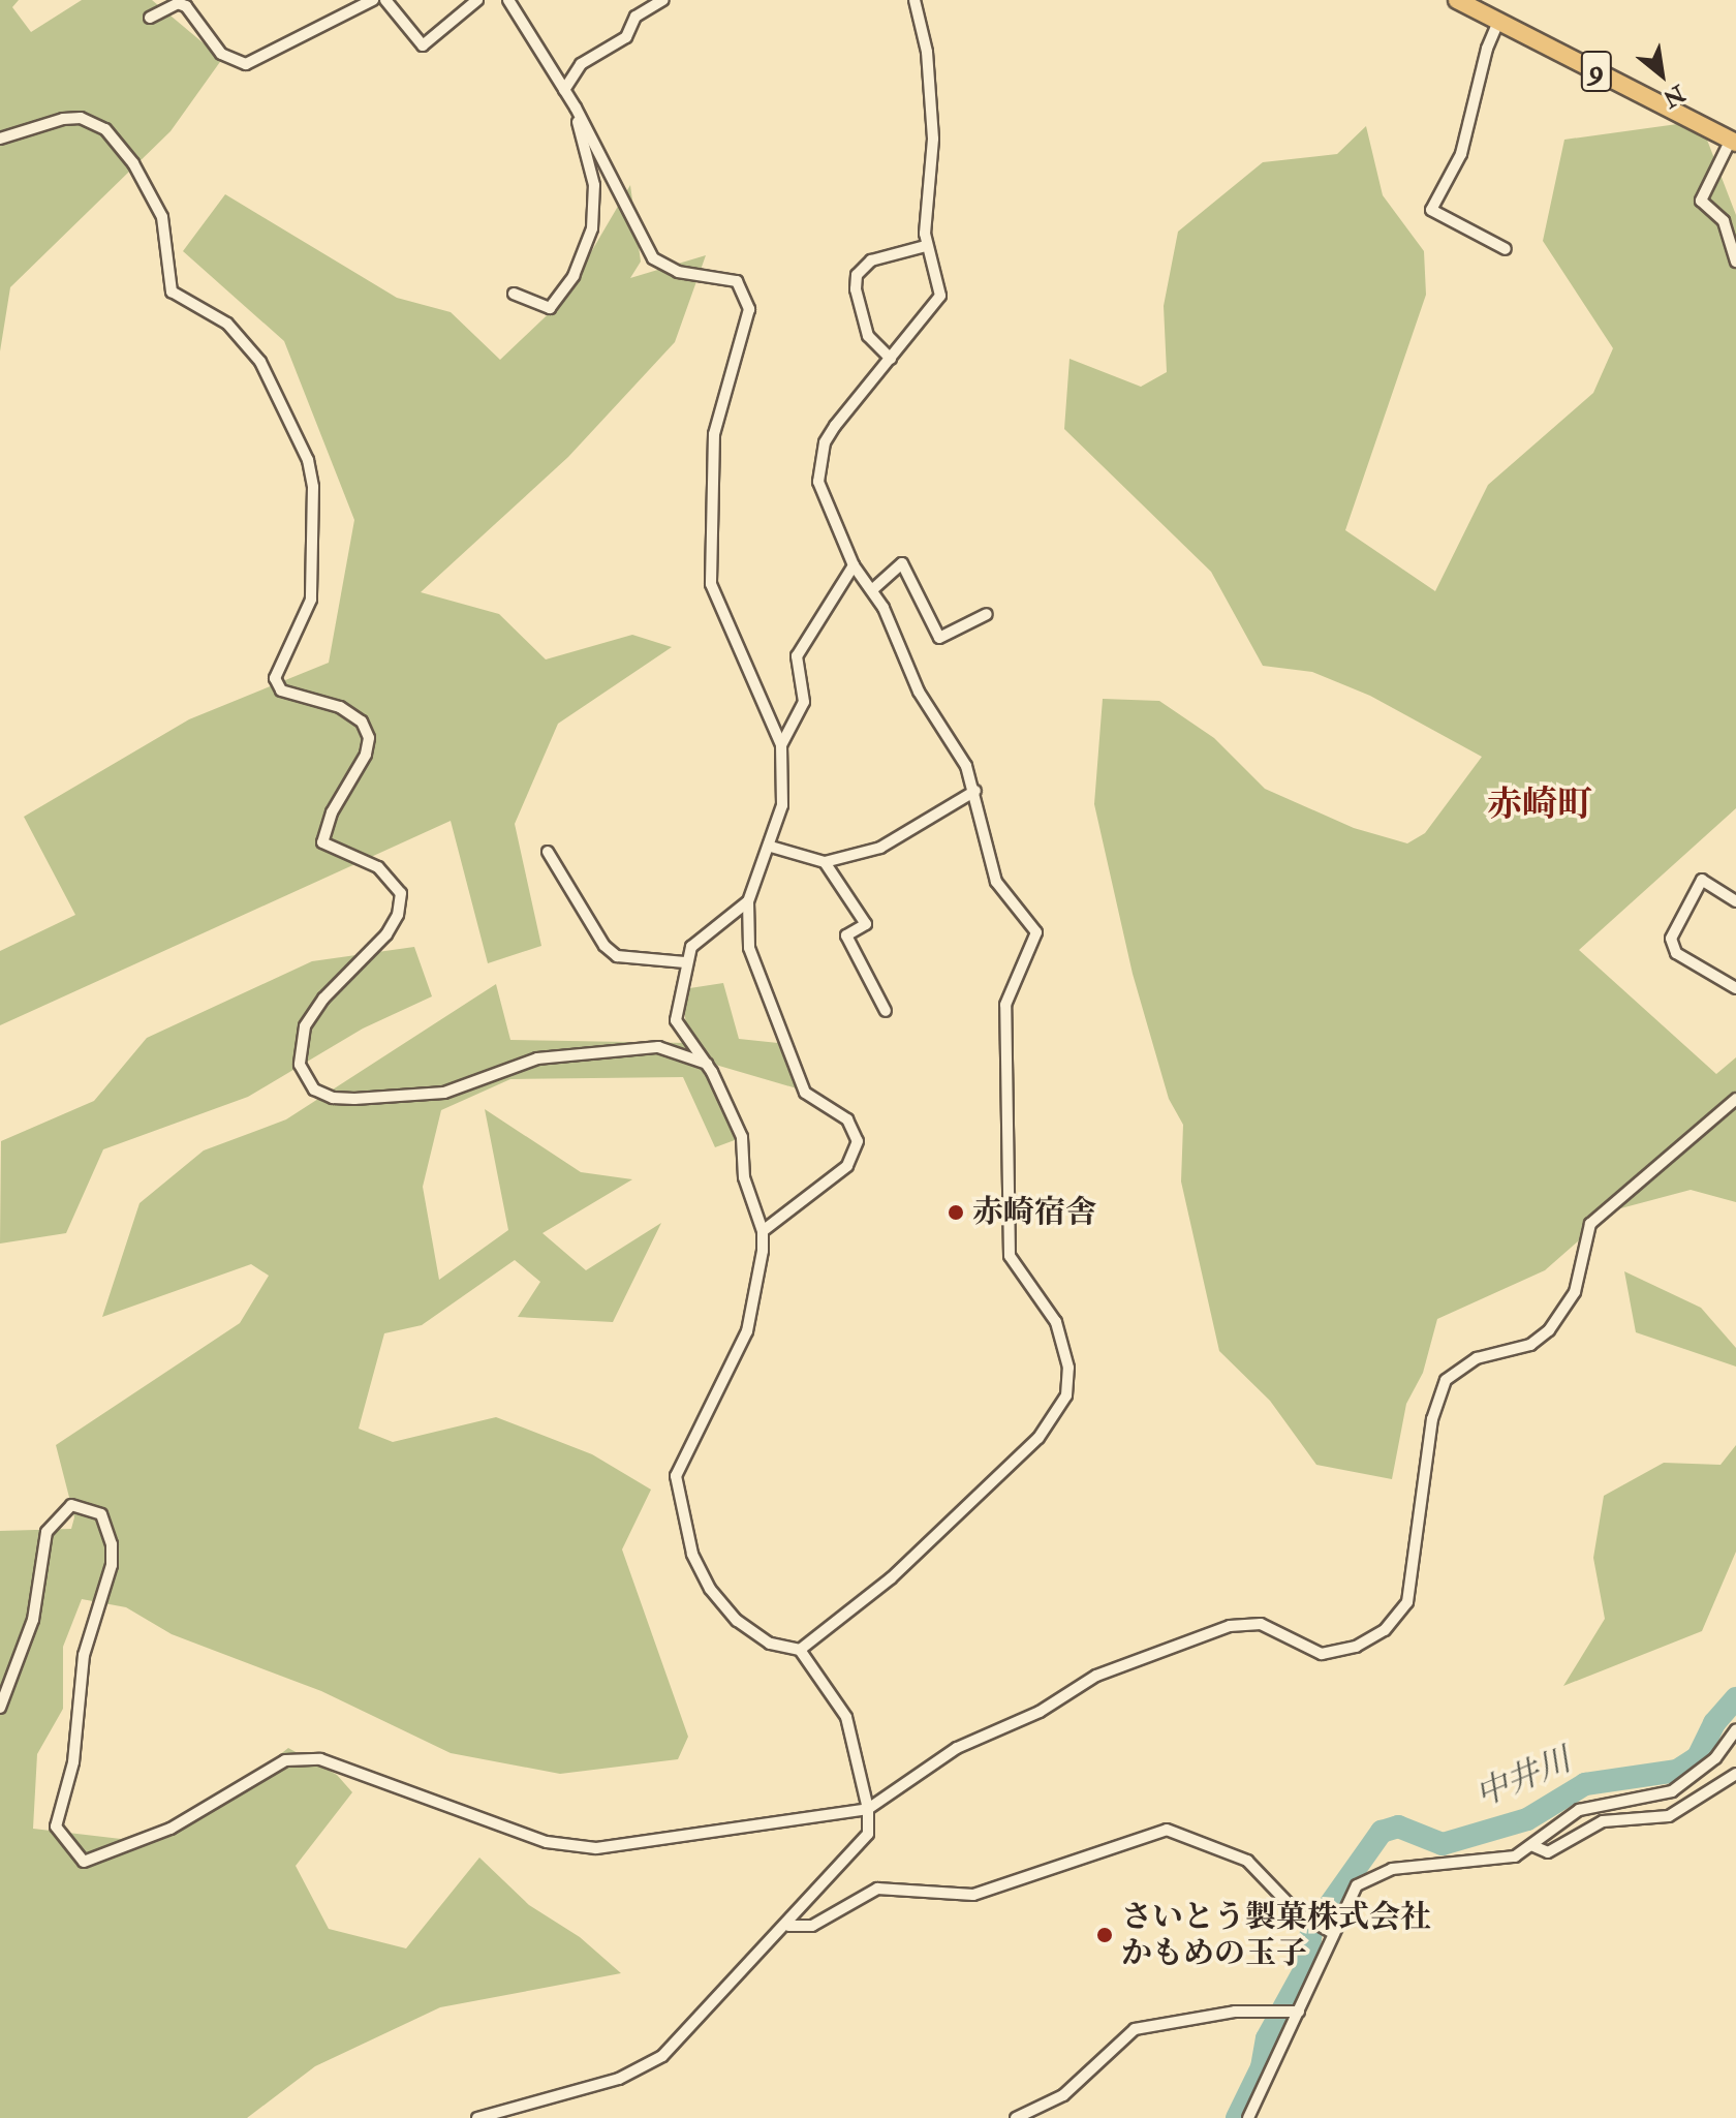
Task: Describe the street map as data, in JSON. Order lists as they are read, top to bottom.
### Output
{
  "streets": {
    "main road": ["9"]
  },
  "districts": ["赤崎町"],
  "water": ["中井川"],
  "places": ["赤崎宿舎", "さいとう製菓株式会社 かもめの玉子"],
  "north": "bottom right"
}
